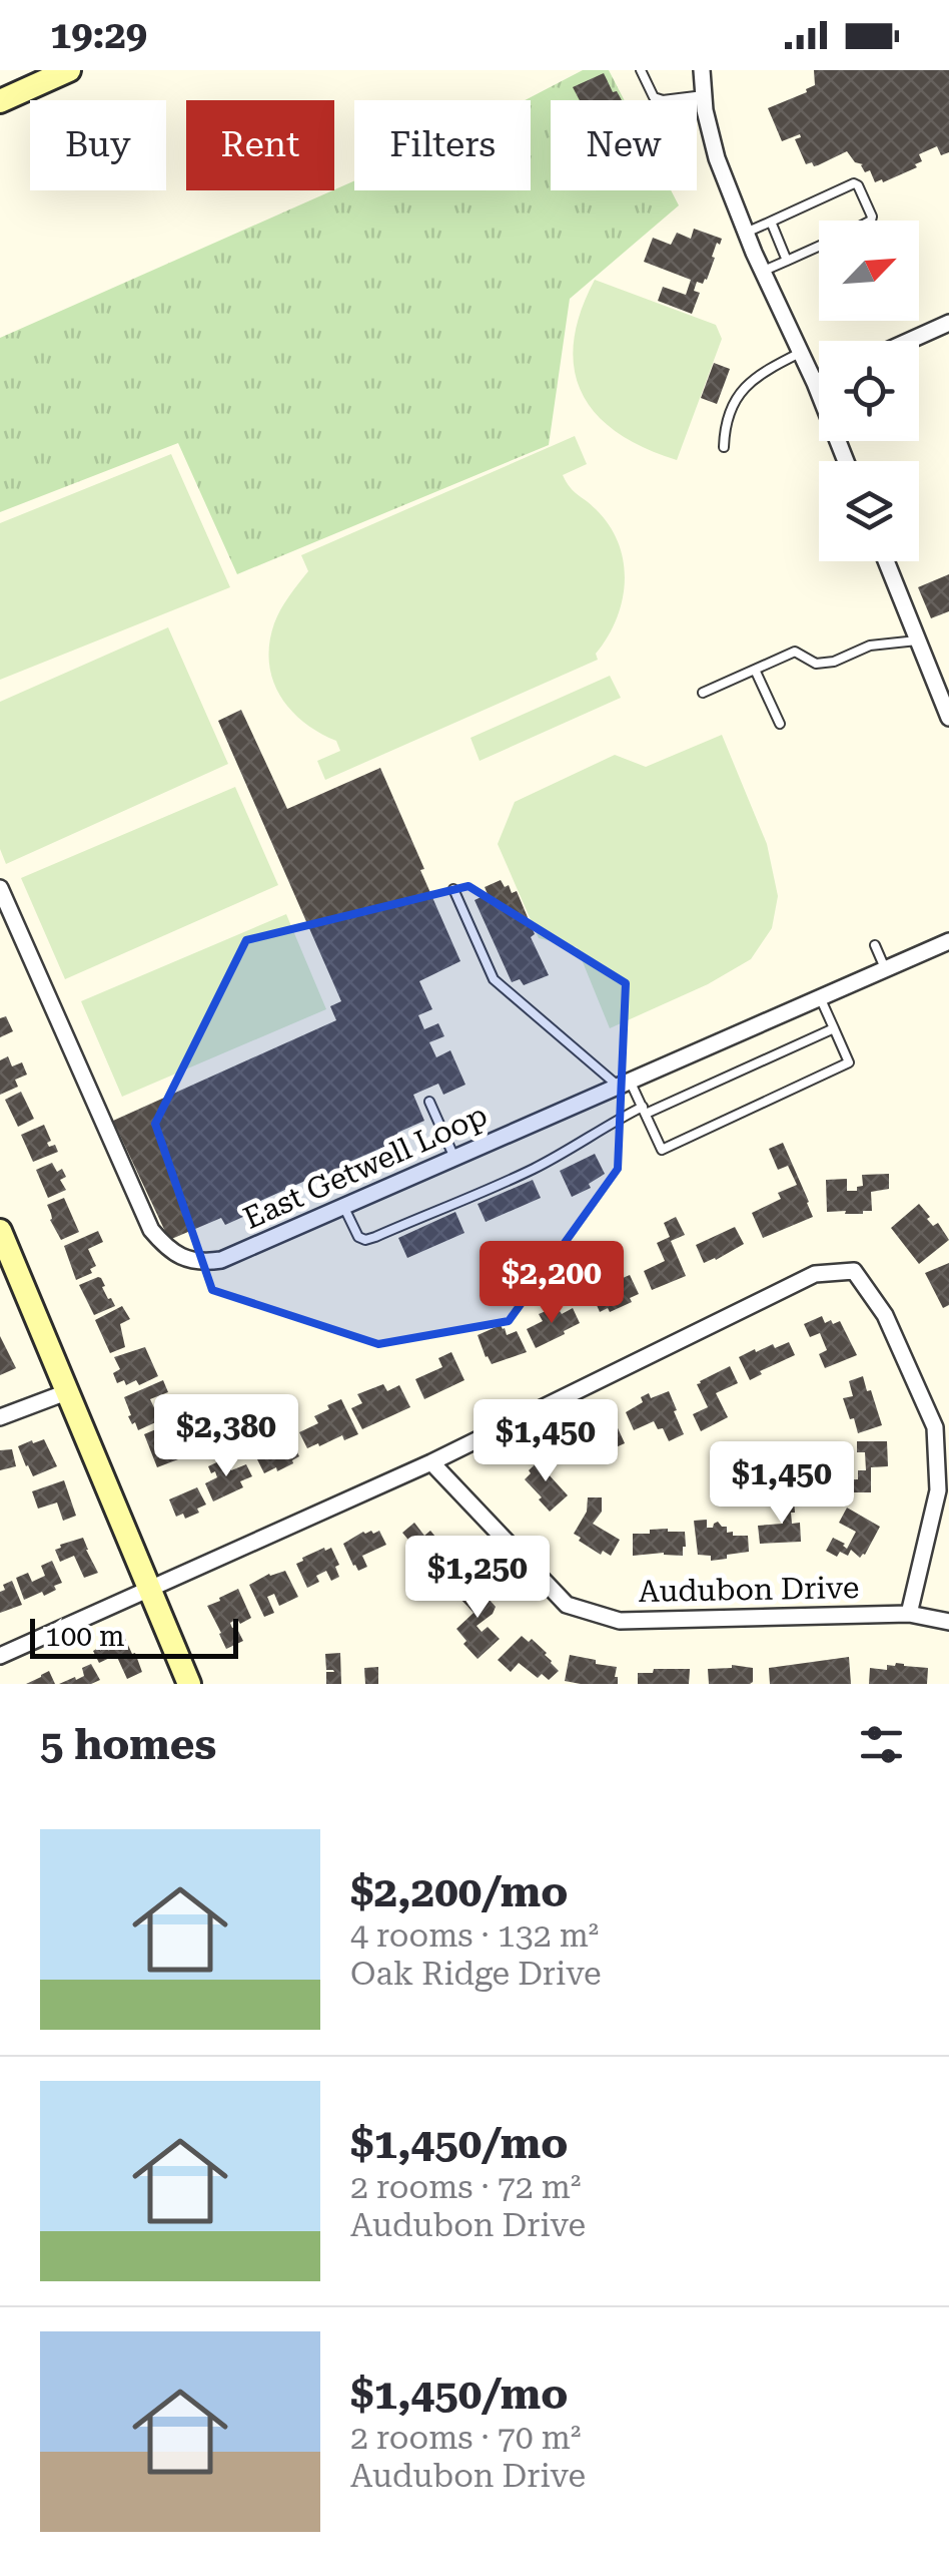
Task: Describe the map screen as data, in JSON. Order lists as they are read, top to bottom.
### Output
{
  "streets": {
    "street": ["East Getwell Loop", "Audubon Drive"]
  },
  "scale_bar": "100 m",
  "north": "top right",
  "page": {
    "status": "19:29",
    "chip": [
      "Buy",
      "Rent",
      "Filters",
      "New"
    ],
    "price": [
      "$2,200",
      "$2,380",
      "$1,450",
      "$1,450",
      "$1,250"
    ],
    "scale": "100 m",
    "heading": "5 homes",
    "list": [
      {
        "name": "$2,200/mo",
        "note": "4 rooms · 132 m² · Oak Ridge Drive"
      },
      {
        "name": "$1,450/mo",
        "note": "2 rooms · 72 m² · Audubon Drive"
      },
      {
        "name": "$1,450/mo",
        "note": "2 rooms · 70 m² · Audubon Drive"
      }
    ]
  }
}
